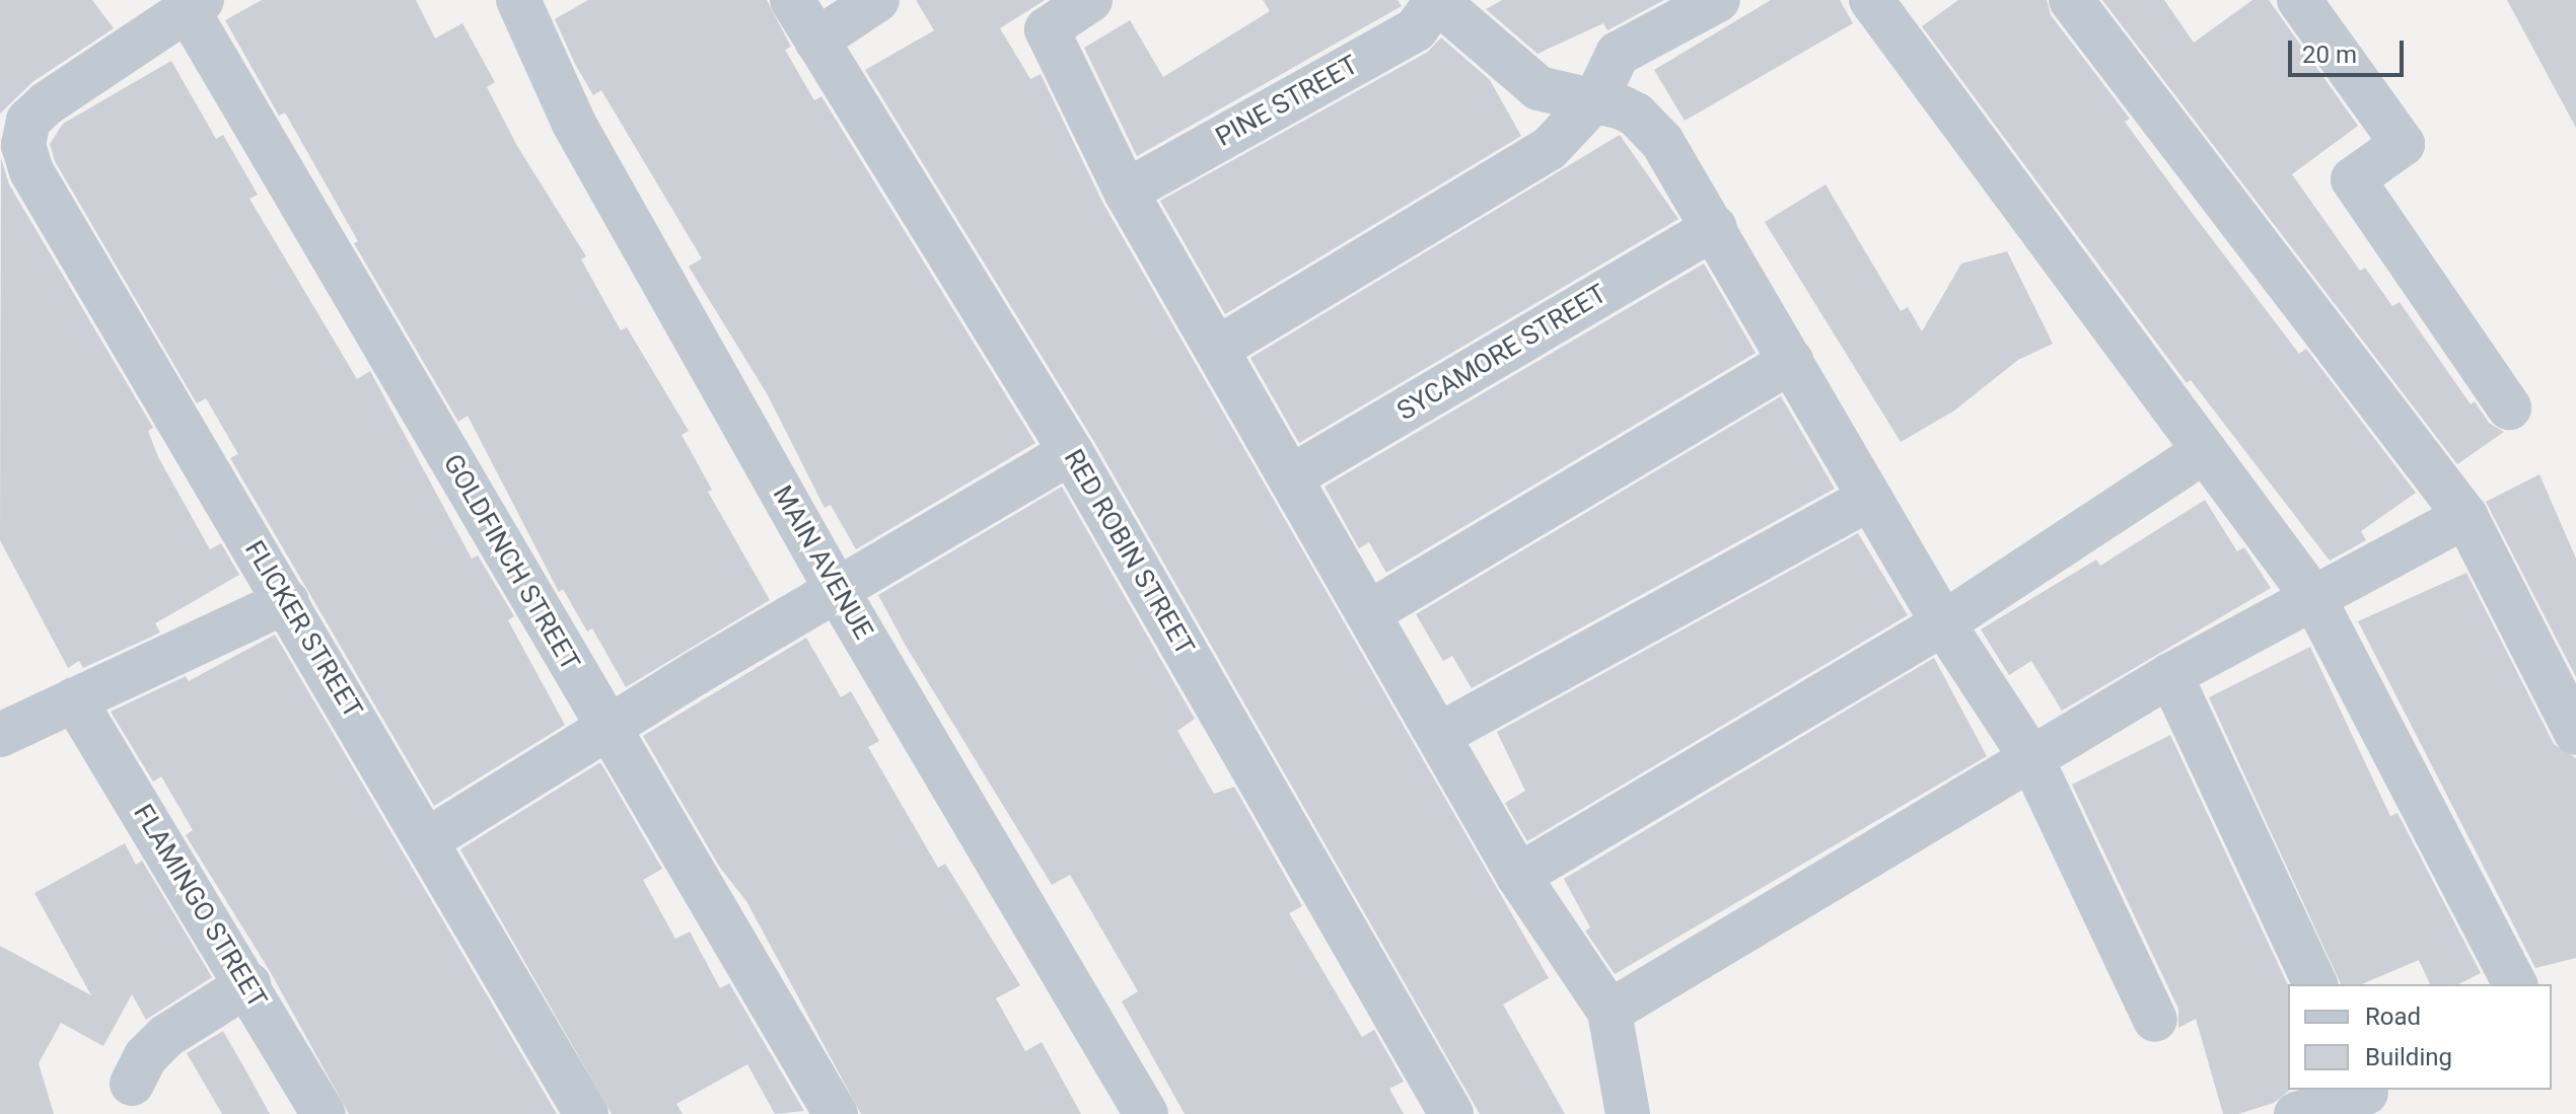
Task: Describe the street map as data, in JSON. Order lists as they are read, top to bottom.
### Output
{
  "streets": {
    "street": [
      "PINE STREET",
      "SYCAMORE STREET",
      "RED ROBIN STREET",
      "GOLDFINCH STREET",
      "MAIN AVENUE",
      "FLICKER STREET",
      "FLAMINGO STREET"
    ]
  },
  "crossings": [
    ["GOLDFINCH STREET", "FLICKER STREET"]
  ],
  "legend": ["Road", "Building"],
  "scale_bar": "20 m"
}
